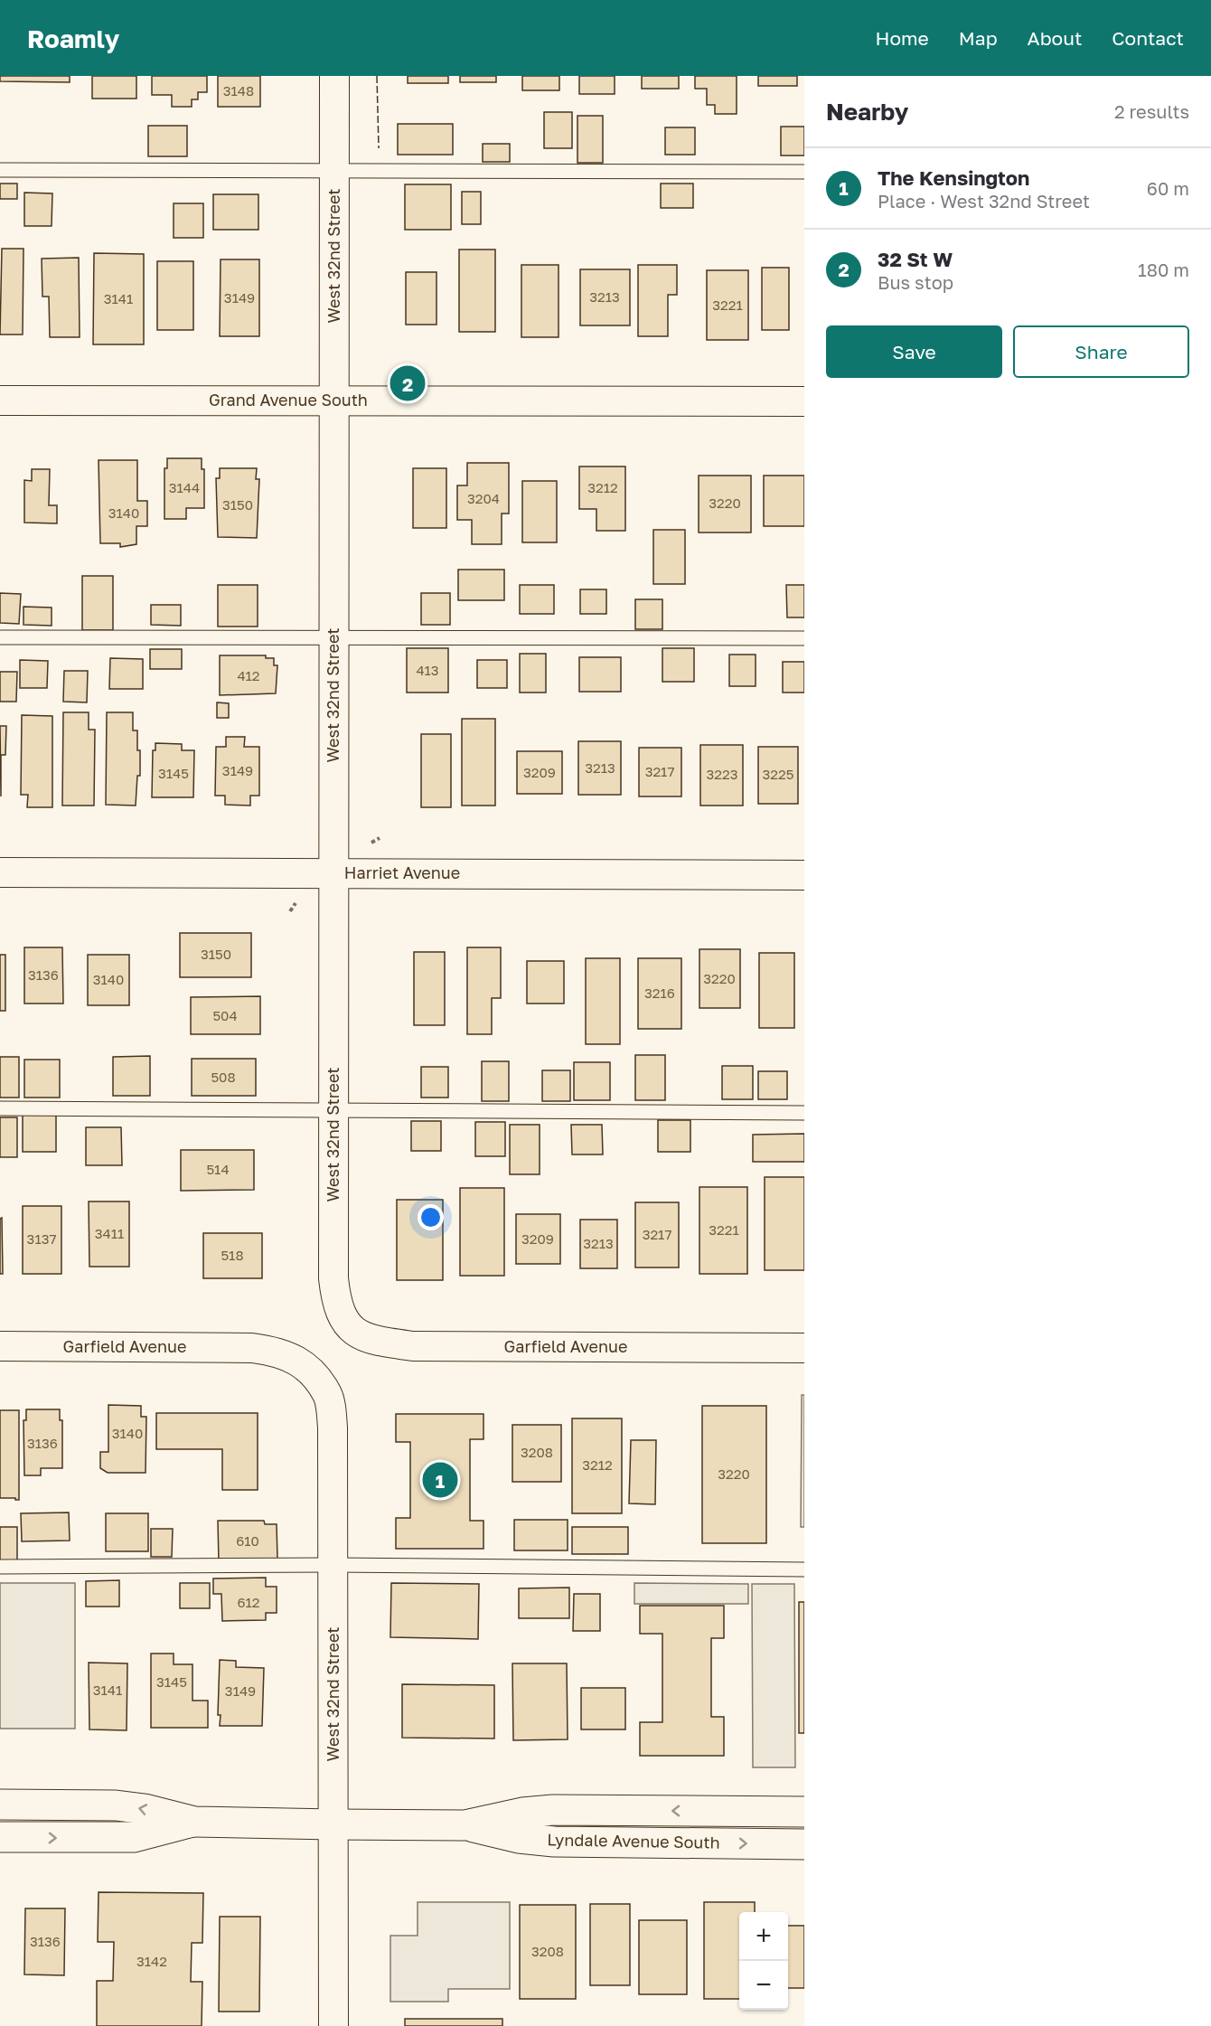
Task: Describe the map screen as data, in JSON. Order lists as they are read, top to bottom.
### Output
{
  "streets": {
    "main road": ["Lyndale Avenue South"],
    "street": [
      "West 32nd Street",
      "Grand Avenue South",
      "Harriet Avenue",
      "Garfield Avenue"
    ]
  },
  "crossings": [
    ["West 32nd Street", "Grand Avenue South"],
    ["West 32nd Street", "Harriet Avenue"],
    ["West 32nd Street", "Garfield Avenue"],
    ["West 32nd Street", "Lyndale Avenue South"]
  ],
  "house_numbers": [
    "3148",
    "3213",
    "3149",
    "3141",
    "3221",
    "3144",
    "3212",
    "3204",
    "3220",
    "3150",
    "3140",
    "413",
    "412",
    "3213",
    "3149",
    "3217",
    "3209",
    "3145",
    "3223",
    "3225",
    "3150",
    "3136",
    "3220",
    "3140",
    "3216",
    "504",
    "508",
    "514",
    "3221",
    "3411",
    "3217",
    "3137",
    "3209",
    "3213",
    "518",
    "3140",
    "3136",
    "3208",
    "3212",
    "3220",
    "610",
    "612",
    "3145",
    "3141",
    "3149",
    "3136",
    "3208",
    "3142"
  ],
  "page": {
    "header": "Roamly",
    "nav": [
      "Home",
      "Map",
      "About",
      "Contact"
    ],
    "heading": ["Nearby", "2 results"],
    "list": [
      {
        "mark": "1",
        "name": "The Kensington",
        "note": "Place · West 32nd Street",
        "value": "60 m"
      },
      {
        "mark": "2",
        "name": "32 St W",
        "note": "Bus stop",
        "value": "180 m"
      }
    ],
    "buttons": ["Save", "Share"],
    "pins": ["2", "1"],
    "map_buttons": ["+", "−"]
  }
}
